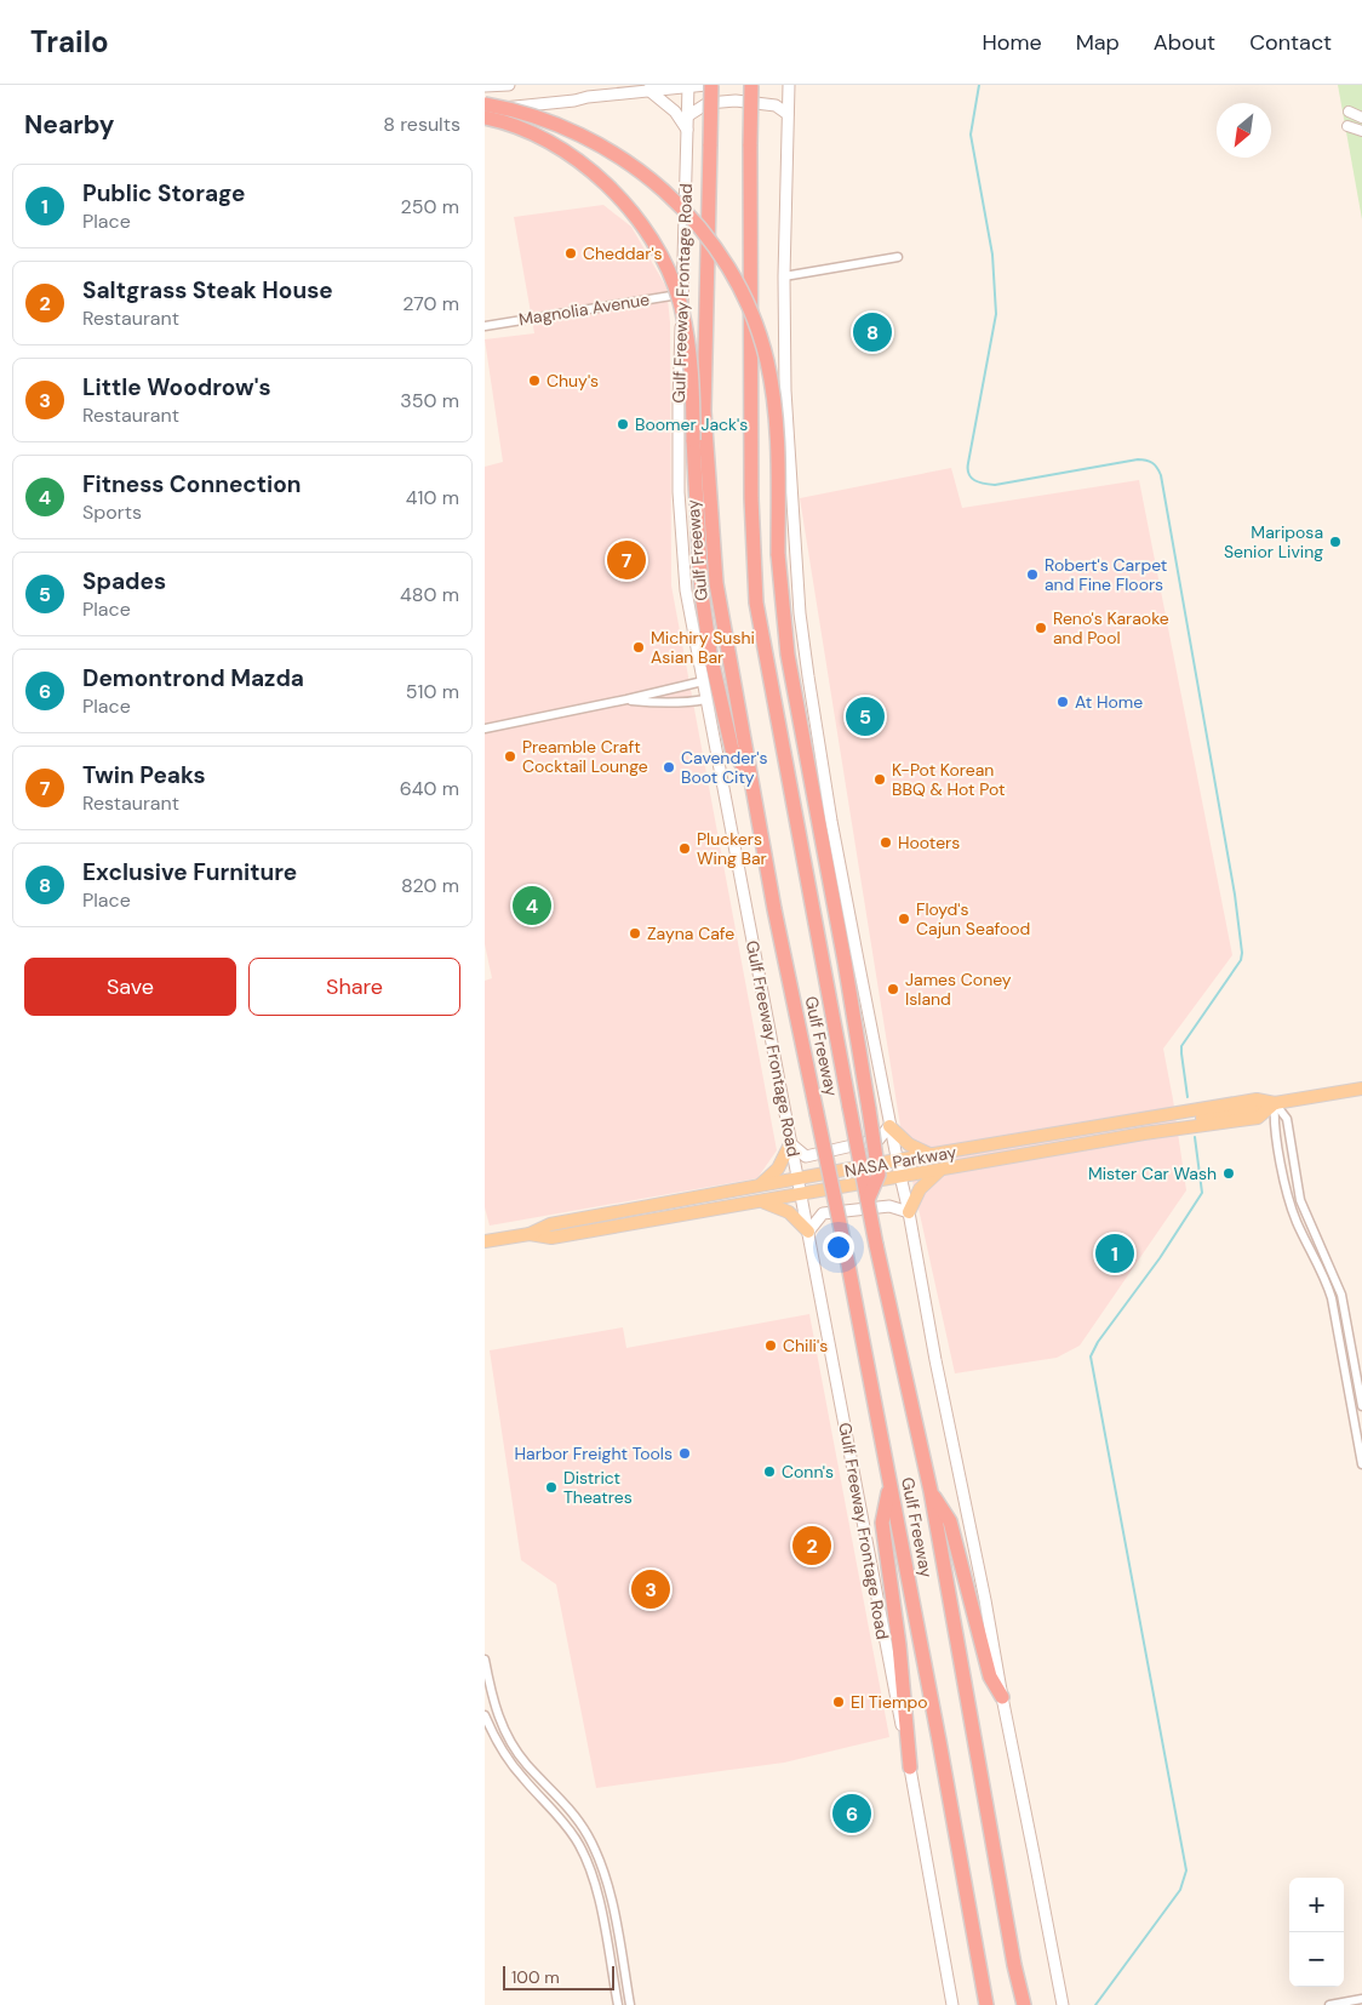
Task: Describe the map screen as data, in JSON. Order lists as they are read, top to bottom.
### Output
{
  "streets": {
    "highway": ["Gulf Freeway"],
    "main road": ["Gulf Freeway Frontage Road", "NASA Parkway"],
    "street": ["Magnolia Avenue"]
  },
  "crossings": [
    ["Gulf Freeway Frontage Road", "Magnolia Avenue"],
    ["Gulf Freeway Frontage Road", "NASA Parkway"]
  ],
  "places": [
    "Cheddar's",
    "Chuy's",
    "Boomer Jack's",
    "Mariposa Senior Living",
    "Robert's Carpet and Fine Floors",
    "Reno's Karaoke and Pool",
    "Michiry Sushi Asian Bar",
    "At Home",
    "Preamble Craft Cocktail Lounge",
    "Cavender's Boot City",
    "K-Pot Korean BBQ & Hot Pot",
    "Hooters",
    "Pluckers Wing Bar",
    "Floyd's Cajun Seafood",
    "Zayna Cafe",
    "James Coney Island",
    "Mister Car Wash",
    "Chili's",
    "Harbor Freight Tools",
    "Conn's",
    "District Theatres",
    "El Tiempo"
  ],
  "scale_bar": "100 m",
  "north": "bottom left",
  "page": {
    "header": "Trailo",
    "nav": [
      "Home",
      "Map",
      "About",
      "Contact"
    ],
    "heading": ["Nearby", "8 results"],
    "list": [
      {
        "mark": "1",
        "name": "Public Storage",
        "note": "Place",
        "value": "250 m"
      },
      {
        "mark": "2",
        "name": "Saltgrass Steak House",
        "note": "Restaurant",
        "value": "270 m"
      },
      {
        "mark": "3",
        "name": "Little Woodrow's",
        "note": "Restaurant",
        "value": "350 m"
      },
      {
        "mark": "4",
        "name": "Fitness Connection",
        "note": "Sports",
        "value": "410 m"
      },
      {
        "mark": "5",
        "name": "Spades",
        "note": "Place",
        "value": "480 m"
      },
      {
        "mark": "6",
        "name": "Demontrond Mazda",
        "note": "Place",
        "value": "510 m"
      },
      {
        "mark": "7",
        "name": "Twin Peaks",
        "note": "Restaurant",
        "value": "640 m"
      },
      {
        "mark": "8",
        "name": "Exclusive Furniture",
        "note": "Place",
        "value": "820 m"
      }
    ],
    "pins": [
      "8",
      "7",
      "5",
      "4",
      "1",
      "2",
      "3",
      "6"
    ],
    "buttons": ["Save", "Share"],
    "map_buttons": ["+", "−"],
    "scale": "100 m"
  }
}
